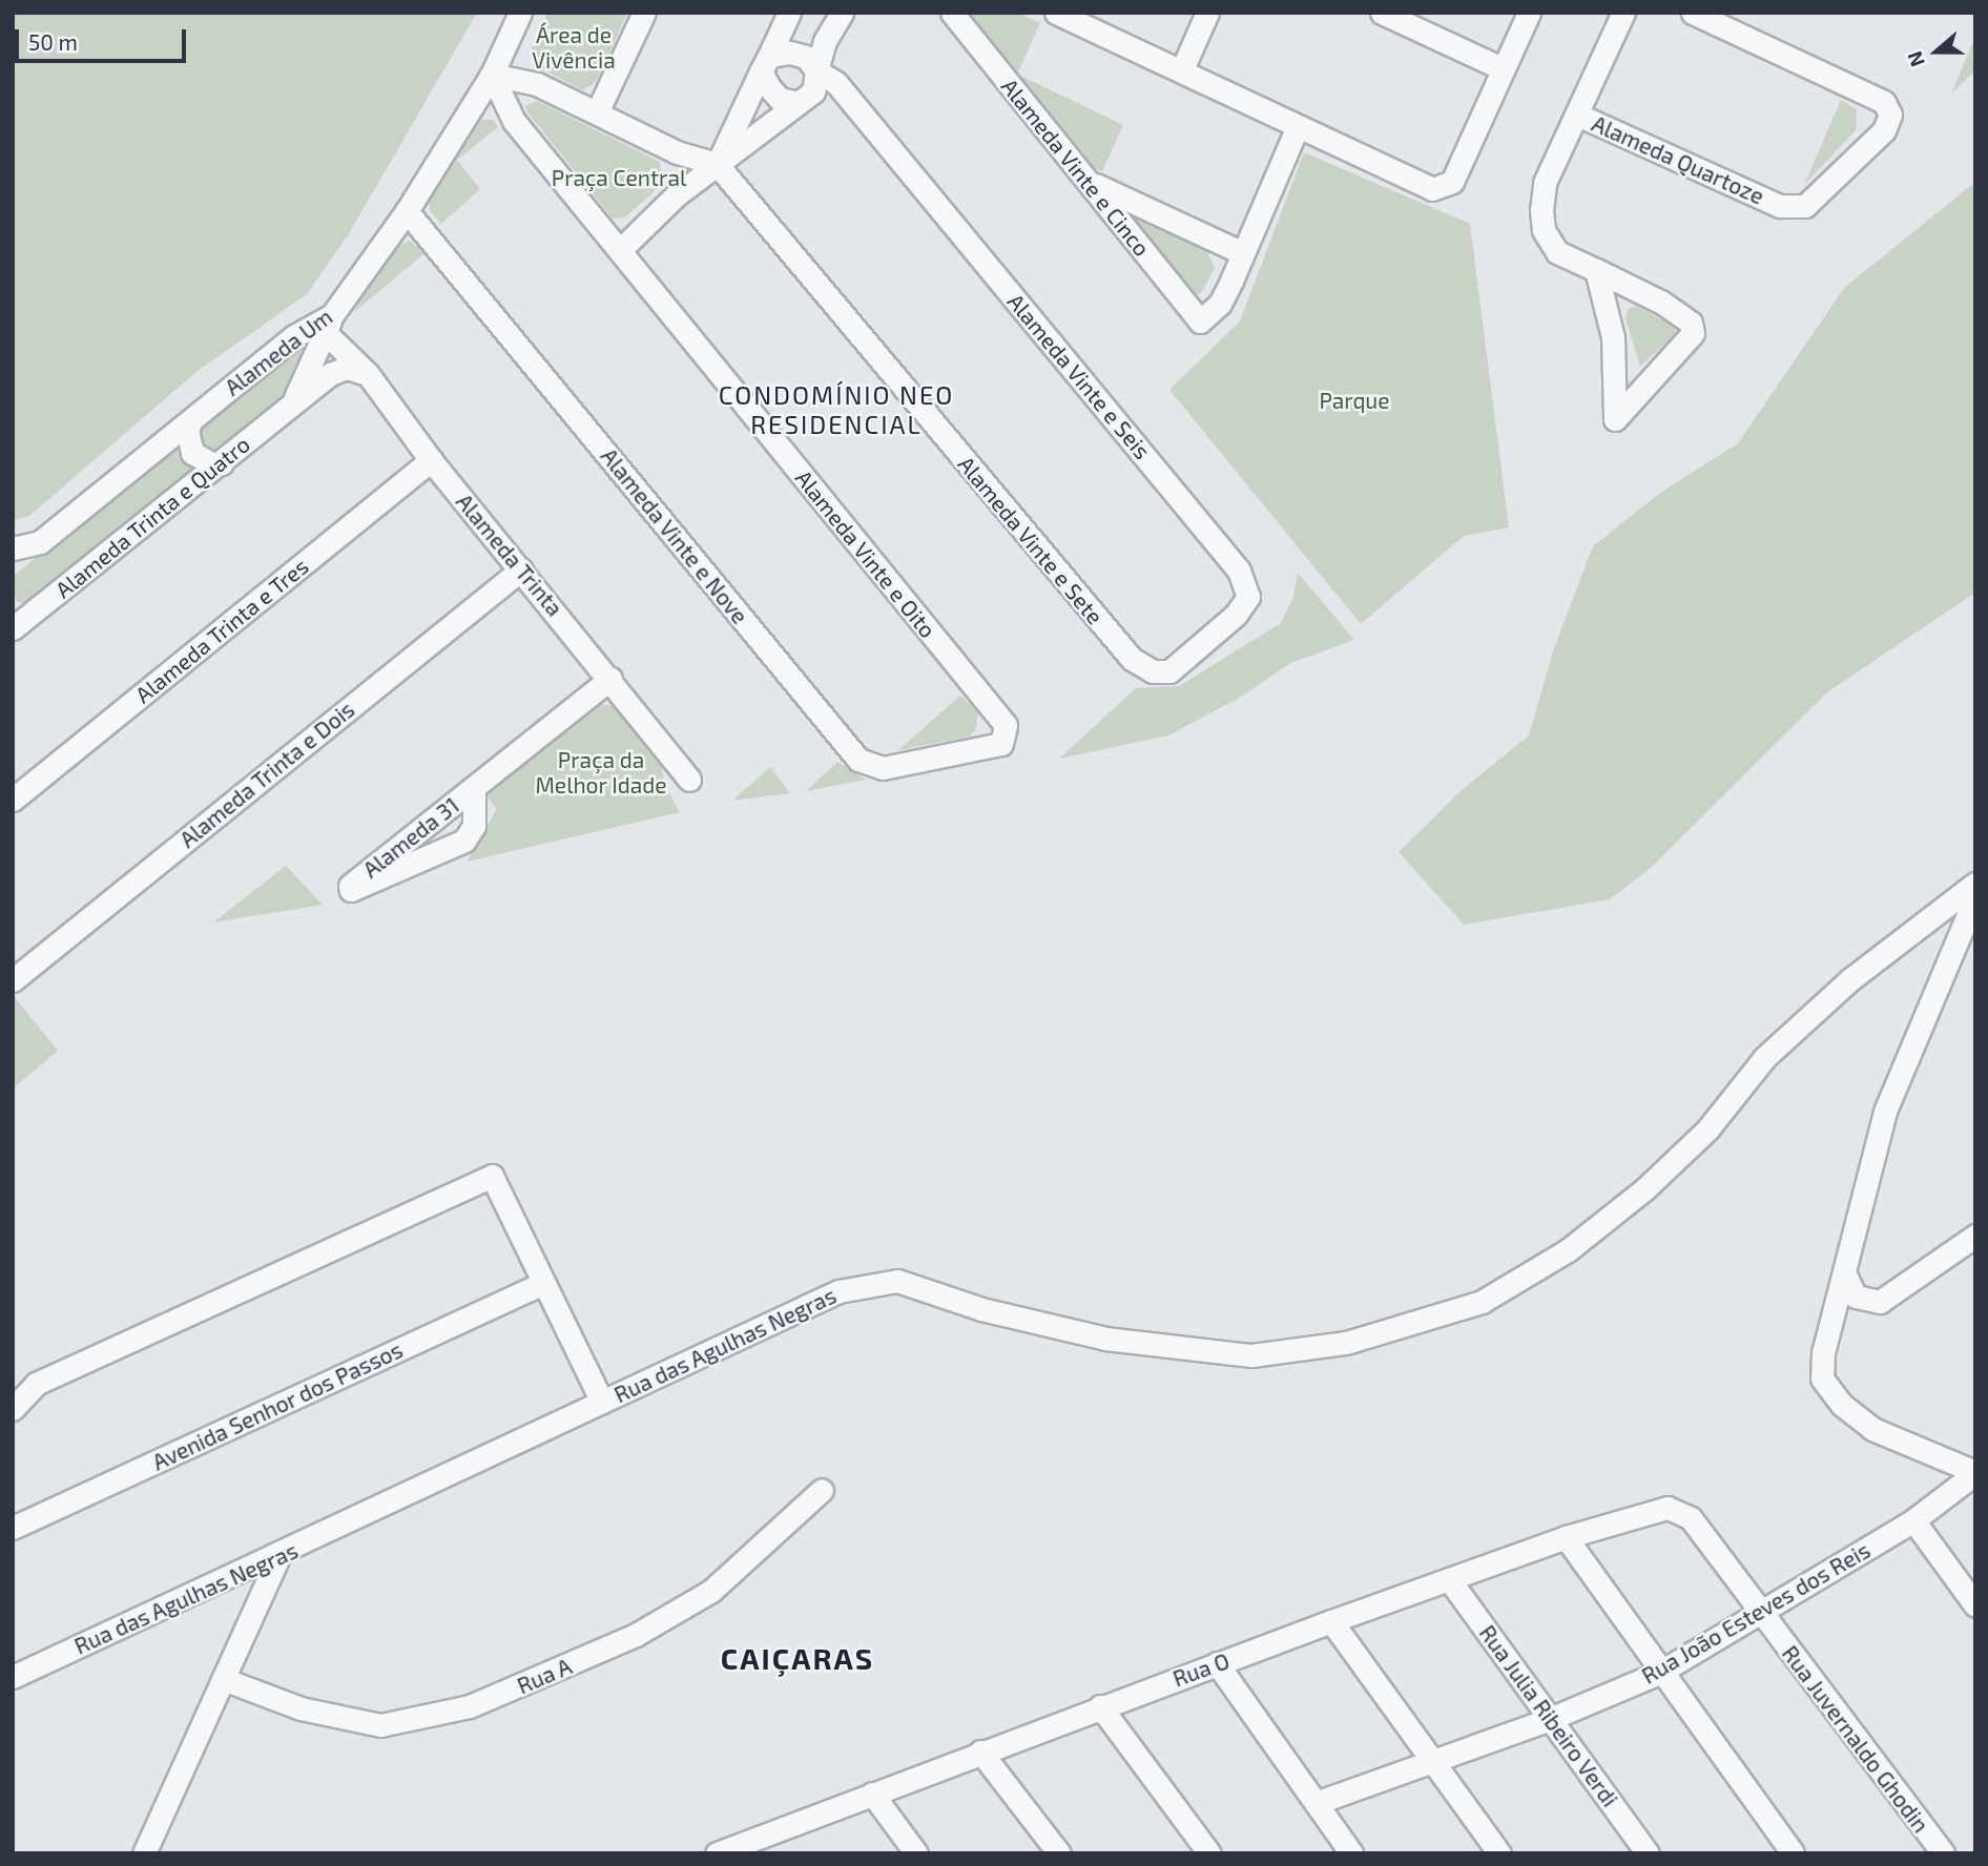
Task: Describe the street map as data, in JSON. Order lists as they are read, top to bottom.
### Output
{
  "streets": {
    "street": [
      "Alameda Quartoze",
      "Alameda Vinte e Cinco",
      "Alameda Um",
      "Alameda Vinte e Seis",
      "Alameda Trinta e Quatro",
      "Alameda Vinte e Nove",
      "Alameda Vinte e Sete",
      "Alameda Vinte e Oito",
      "Alameda Trinta",
      "Alameda Trinta e Tres",
      "Alameda Trinta e Dois",
      "Alameda 31",
      "Rua das Agulhas Negras",
      "Avenida Senhor dos Passos",
      "Rua João Esteves dos Reis",
      "Rua O",
      "Rua A",
      "Rua Julia Ribeiro Verdi",
      "Rua Juvernaldo Ghodin"
    ]
  },
  "crossings": [
    ["Alameda Um", "Alameda Trinta e Quatro"],
    ["Alameda Um", "Alameda Vinte e Nove"],
    ["Alameda Um", "Alameda Vinte e Oito"],
    ["Alameda Um", "Alameda Trinta"],
    ["Alameda Vinte e Seis", "Alameda Vinte e Sete"],
    ["Alameda Trinta e Quatro", "Alameda Trinta"],
    ["Alameda Vinte e Nove", "Alameda Vinte e Oito"],
    ["Alameda Trinta", "Alameda Trinta e Tres"],
    ["Alameda Trinta", "Alameda Trinta e Dois"],
    ["Rua João Esteves dos Reis", "Rua Julia Ribeiro Verdi"],
    ["Rua João Esteves dos Reis", "Rua Juvernaldo Ghodin"],
    ["Rua O", "Rua Julia Ribeiro Verdi"],
    ["Rua O", "Rua Juvernaldo Ghodin"]
  ],
  "districts": ["CONDOMÍNIO NEO RESIDENCIAL", "CAIÇARAS"],
  "parks": [
    "Área de Vivência",
    "Praça Central",
    "Parque",
    "Praça da Melhor Idade"
  ],
  "scale_bar": "50 m",
  "north": "left"
}
